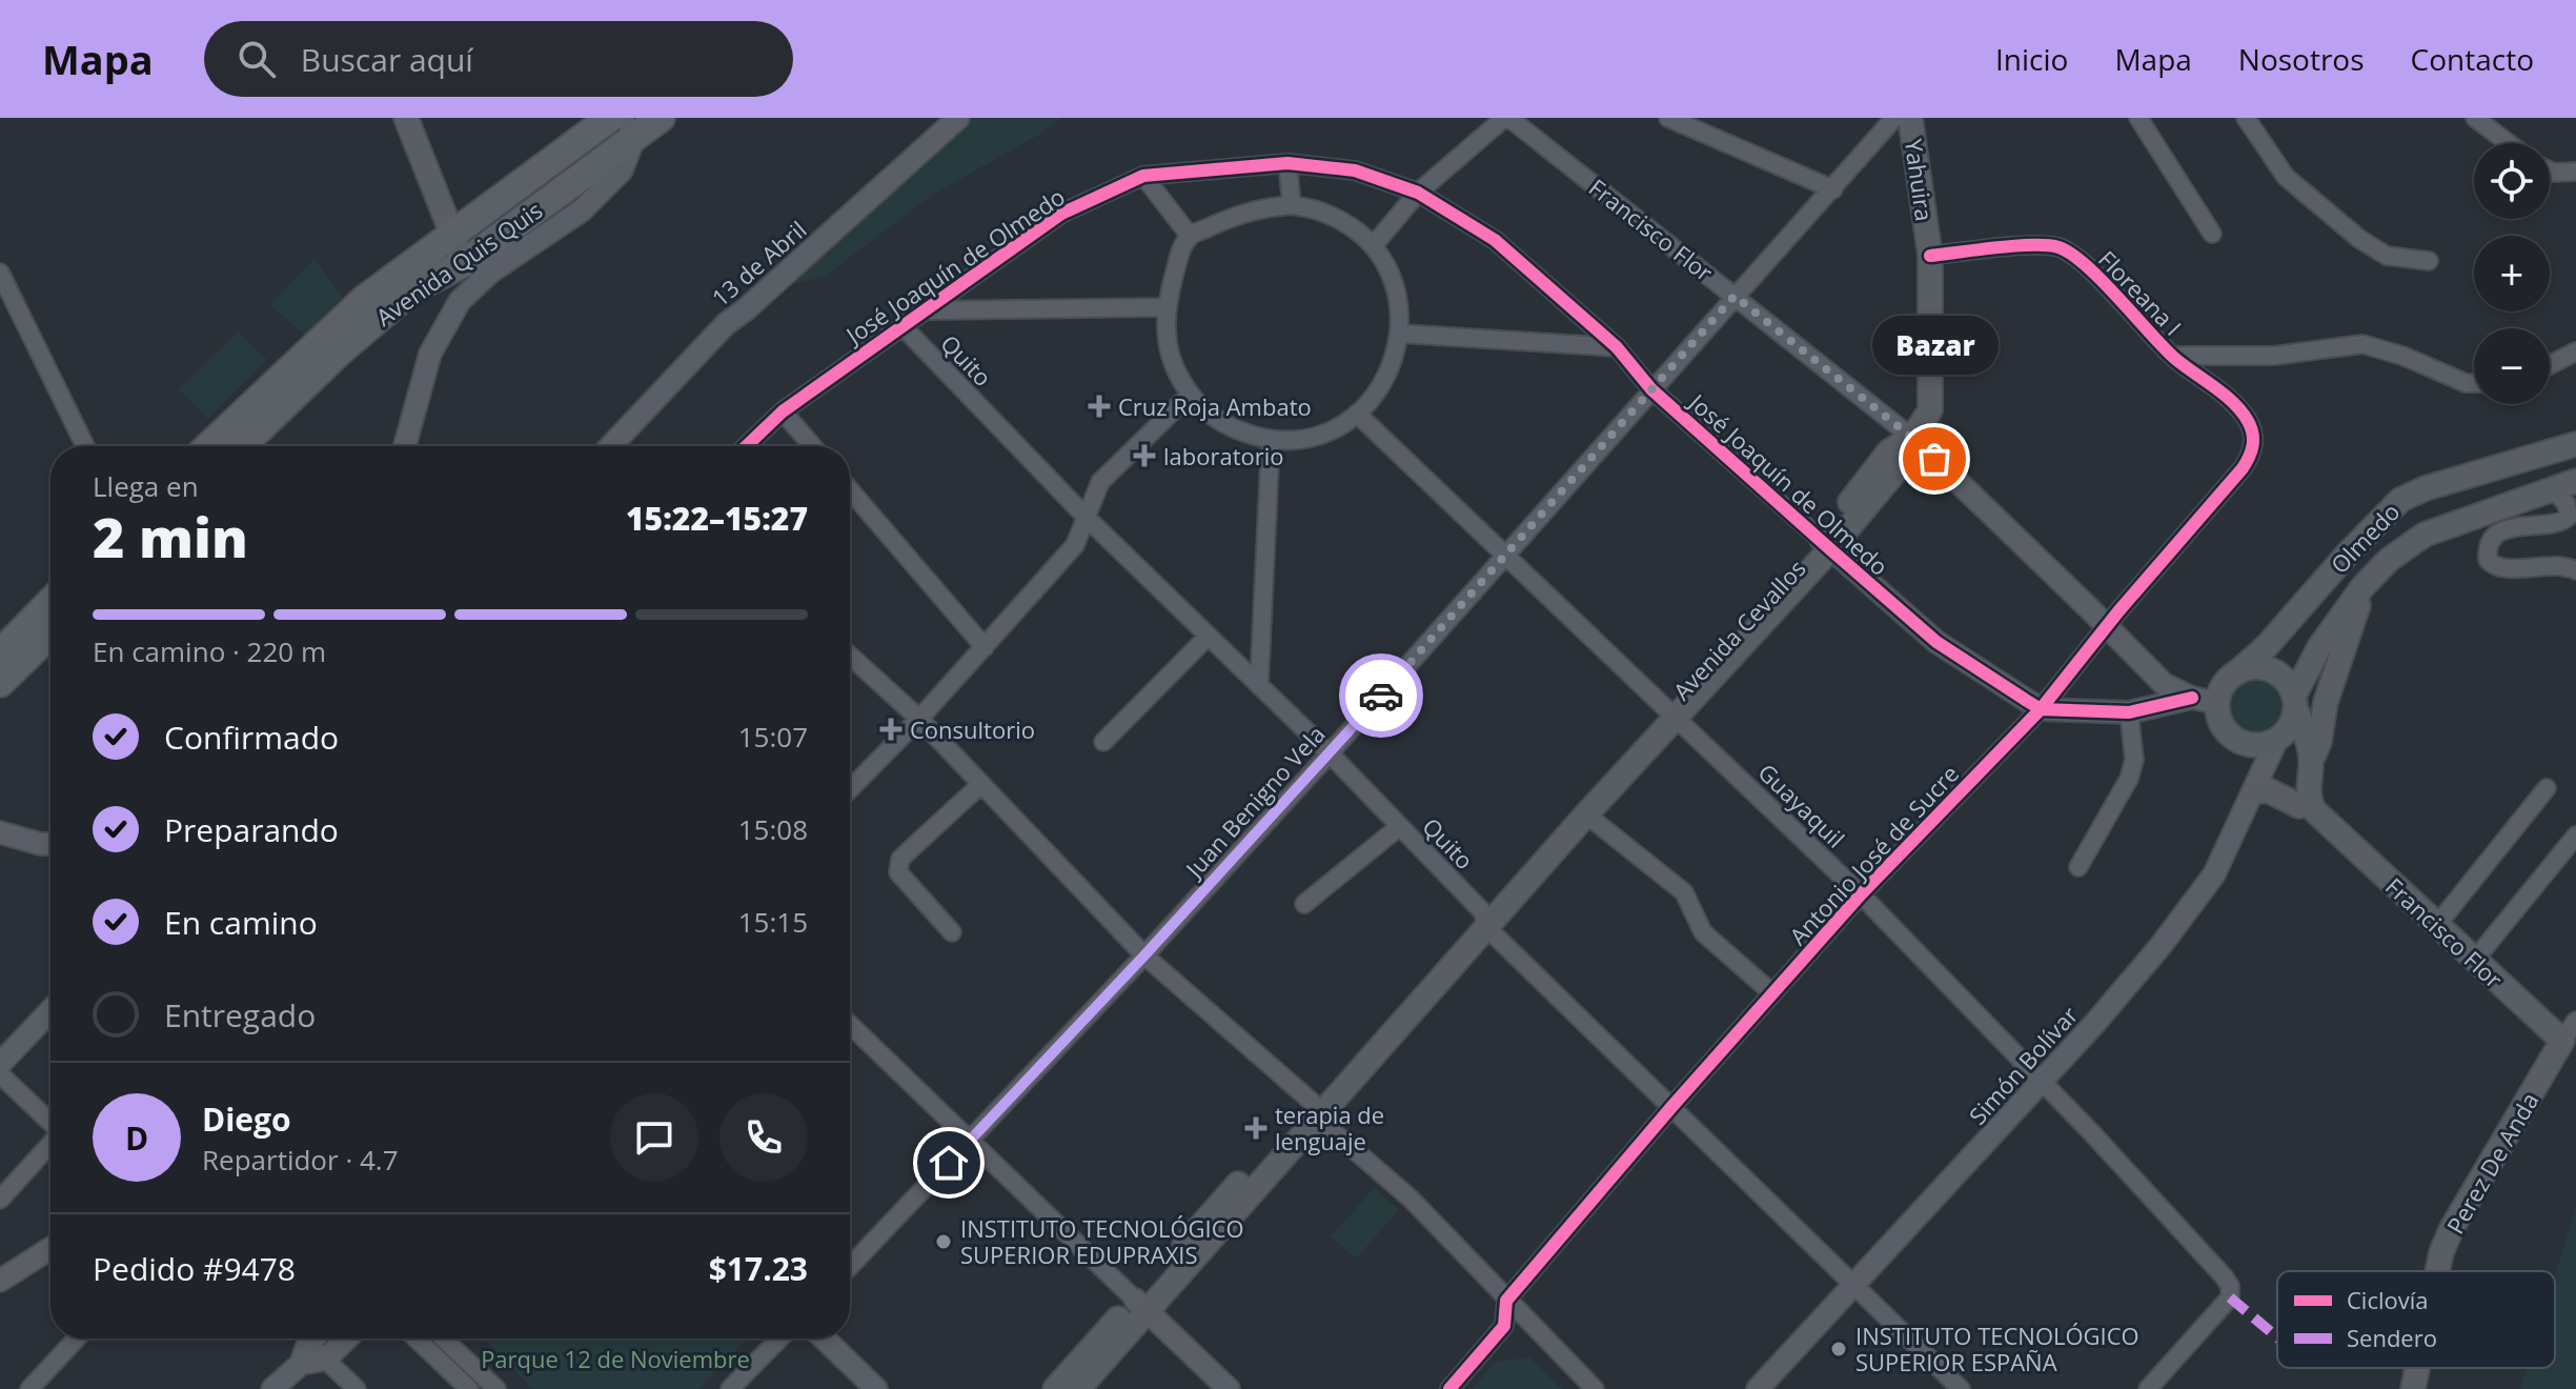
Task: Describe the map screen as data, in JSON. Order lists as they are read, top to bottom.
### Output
{
  "streets": {
    "main road": [
      "Yahuira",
      "Francisco Flor",
      "Avenida Quis Quis",
      "Olmedo",
      "Avenida Cevallos",
      "Perez De Anda"
    ],
    "street": [
      "13 de Abril",
      "José Joaquín de Olmedo",
      "Floreana I",
      "Quito",
      "Juan Benigno Vela",
      "Guayaquil",
      "Antonio José de Sucre",
      "Simón Bolívar"
    ]
  },
  "crossings": [
    ["Yahuira", "Francisco Flor"],
    ["Yahuira", "Floreana I"],
    ["Yahuira", "Avenida Cevallos"],
    ["Francisco Flor", "Olmedo"],
    ["Francisco Flor", "Avenida Cevallos"],
    ["Francisco Flor", "Juan Benigno Vela"],
    ["Francisco Flor", "Antonio José de Sucre"],
    ["Francisco Flor", "Simón Bolívar"],
    ["Francisco Flor", "Perez De Anda"],
    ["José Joaquín de Olmedo", "Quito"],
    ["José Joaquín de Olmedo", "Avenida Cevallos"],
    ["José Joaquín de Olmedo", "Juan Benigno Vela"],
    ["José Joaquín de Olmedo", "Antonio José de Sucre"],
    ["Floreana I", "Antonio José de Sucre"],
    ["Quito", "Avenida Cevallos"],
    ["Quito", "Juan Benigno Vela"],
    ["Quito", "Antonio José de Sucre"],
    ["Quito", "Simón Bolívar"],
    ["Olmedo", "Simón Bolívar"],
    ["Avenida Cevallos", "Guayaquil"],
    ["Juan Benigno Vela", "Guayaquil"],
    ["Guayaquil", "Antonio José de Sucre"],
    ["Guayaquil", "Simón Bolívar"]
  ],
  "parks": ["Parque 12 de Noviembre"],
  "places": {
    "health": [
      "Cruz Roja Ambato",
      "laboratorio",
      "Consultorio",
      "terapia de lenguaje"
    ],
    "other": ["Bazar", "INSTITUTO TECNOLÓGICO SUPERIOR EDUPRAXIS", "INSTITUTO TECNOLÓGICO SUPERIOR ESPAÑA"]
  },
  "legend": ["Ciclovía", "Sendero"],
  "page": {
    "header": "Mapa",
    "search": "Buscar aquí",
    "nav": [
      "Inicio",
      "Mapa",
      "Nosotros",
      "Contacto"
    ],
    "map_buttons": ["+", "−"],
    "bubble": "Bazar",
    "heading": ["2 min", "Llega en", "15:22–15:27"],
    "panel": [
      "Diego",
      "Repartidor · 4.7",
      "Pedido #9478",
      "$17.23"
    ],
    "bar": "En camino · 220 m",
    "list": [
      ["Confirmado", "15:07"],
      ["Preparando", "15:08"],
      ["En camino", "15:15"],
      "Entregado"
    ],
    "round": "D"
  }
}
